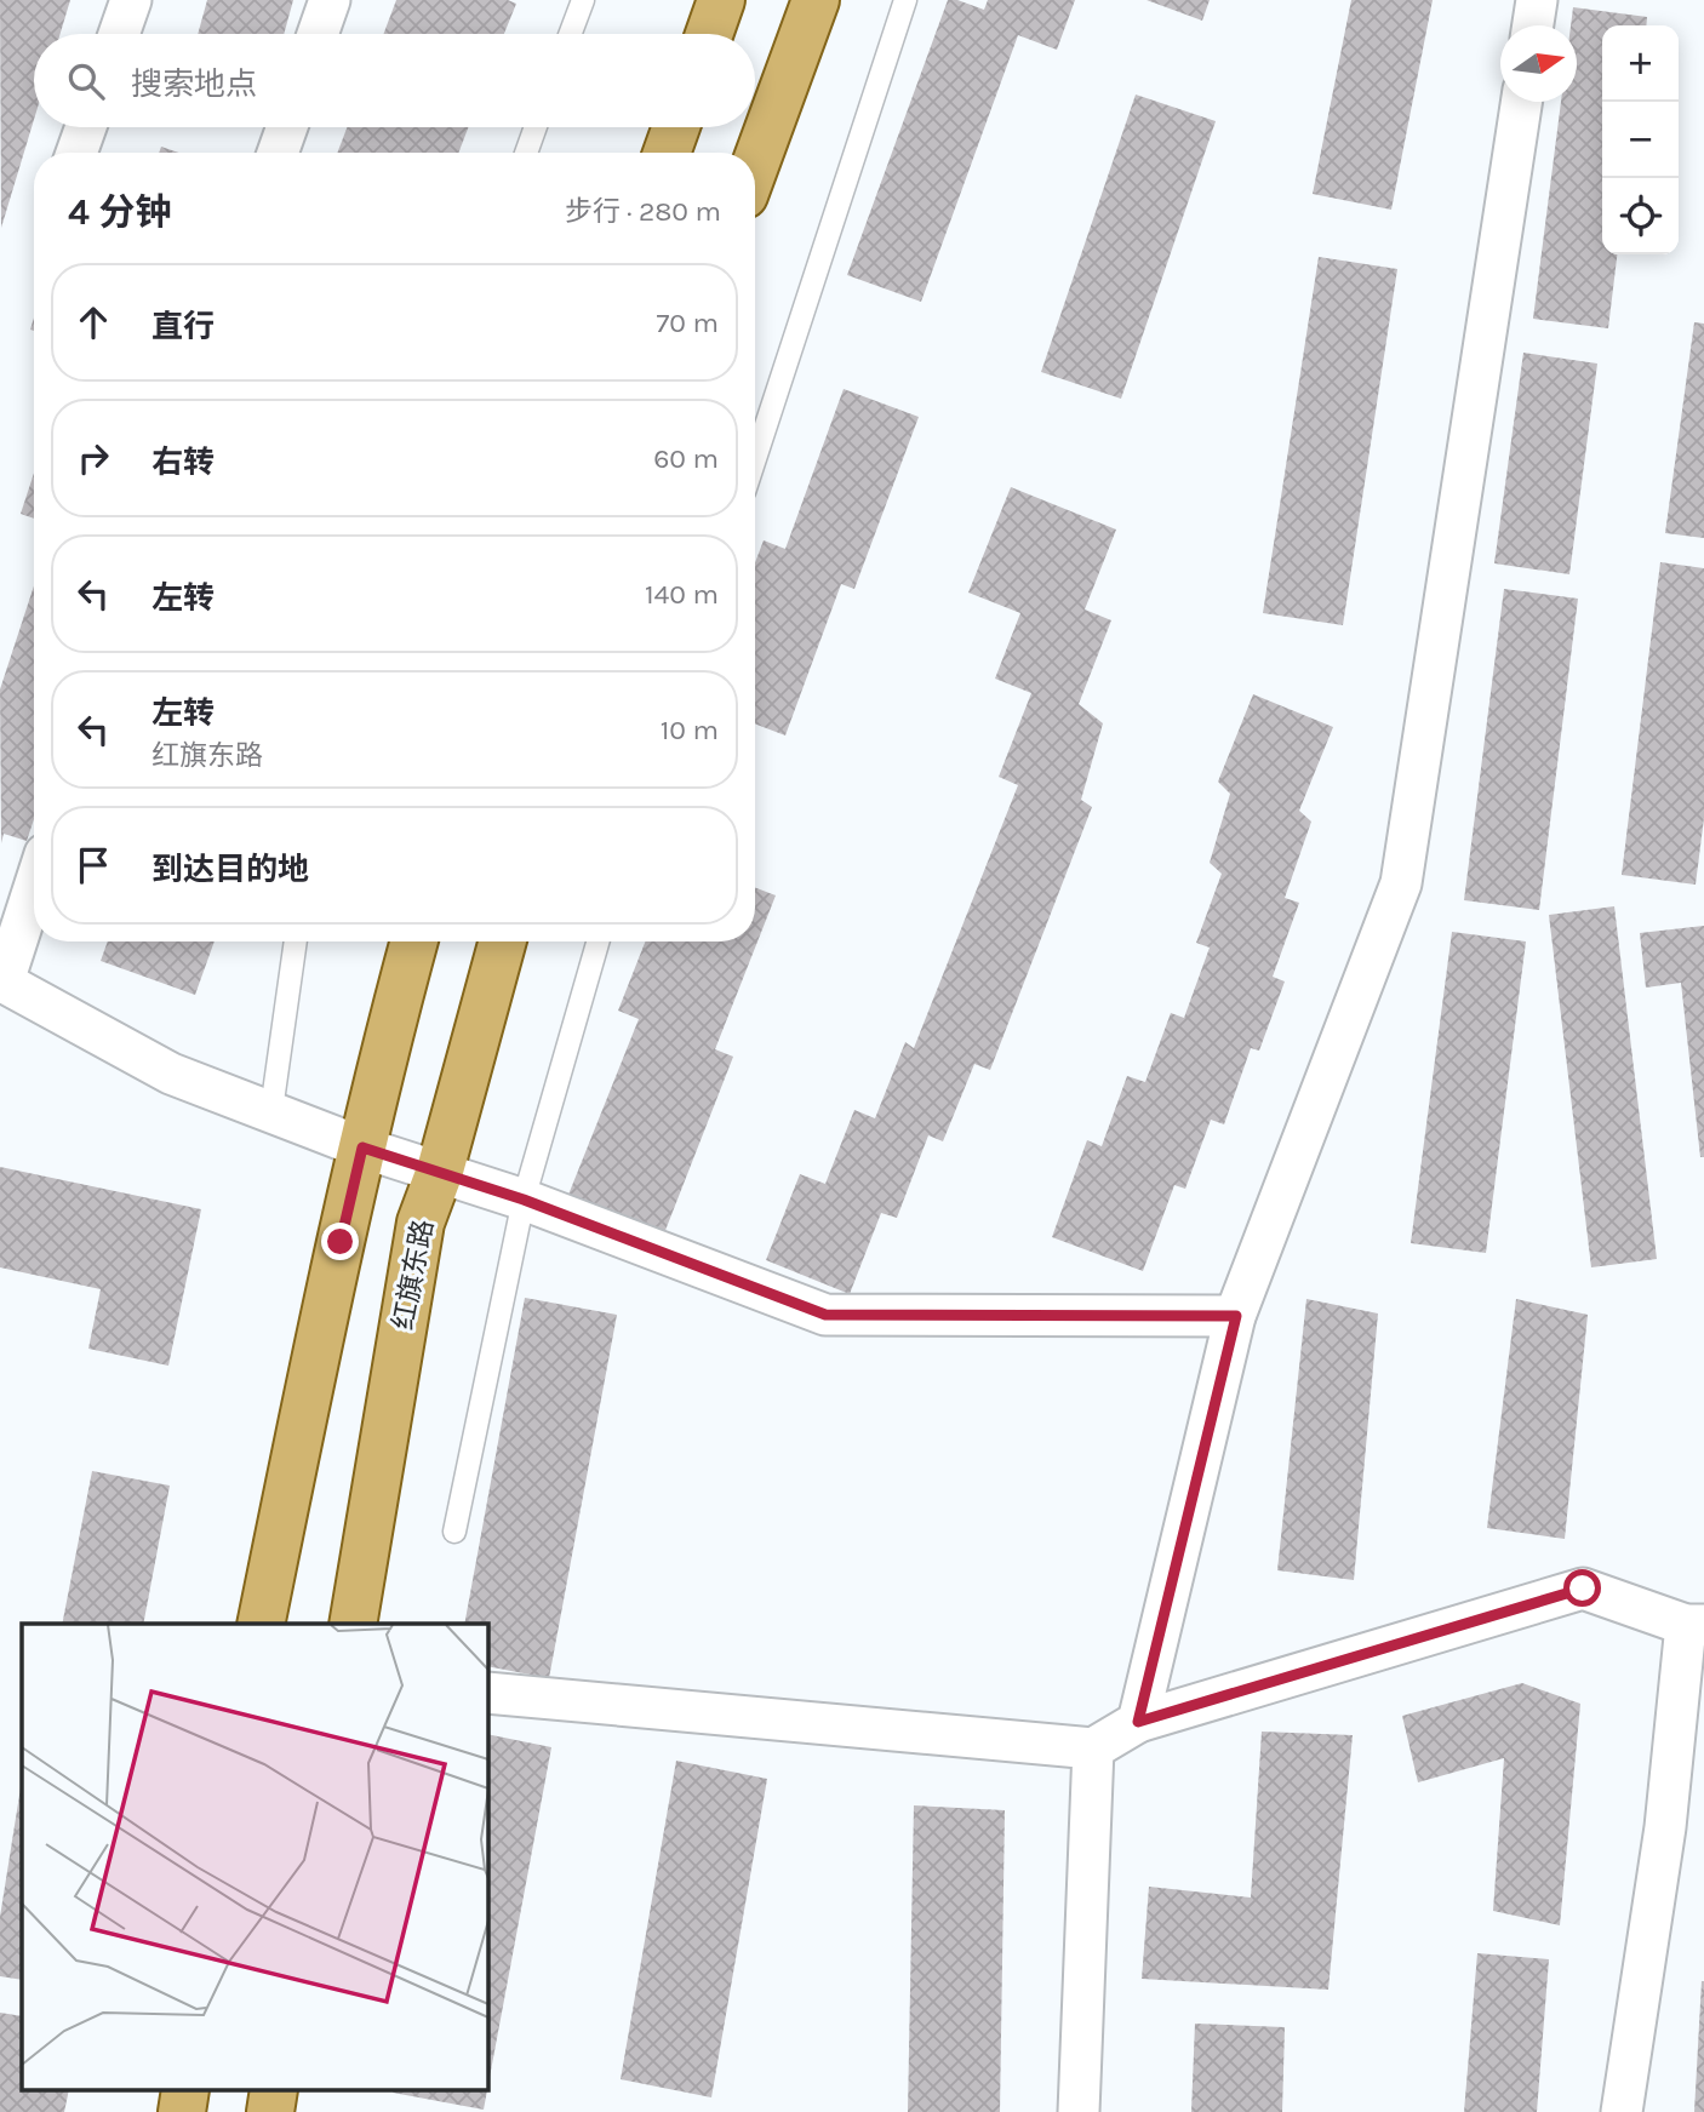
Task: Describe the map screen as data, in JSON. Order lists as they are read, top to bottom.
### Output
{
  "streets": {
    "main road": ["红旗东路"]
  },
  "north": "right",
  "page": {
    "map_buttons": ["+", "−"],
    "search": "搜索地点",
    "heading": ["4 分钟", "步行 · 280 m"],
    "list": [
      ["直行", "70 m"],
      ["右转", "60 m"],
      ["左转", "140 m"],
      ["左转", "红旗东路", "10 m"],
      "到达目的地"
    ]
  }
}
